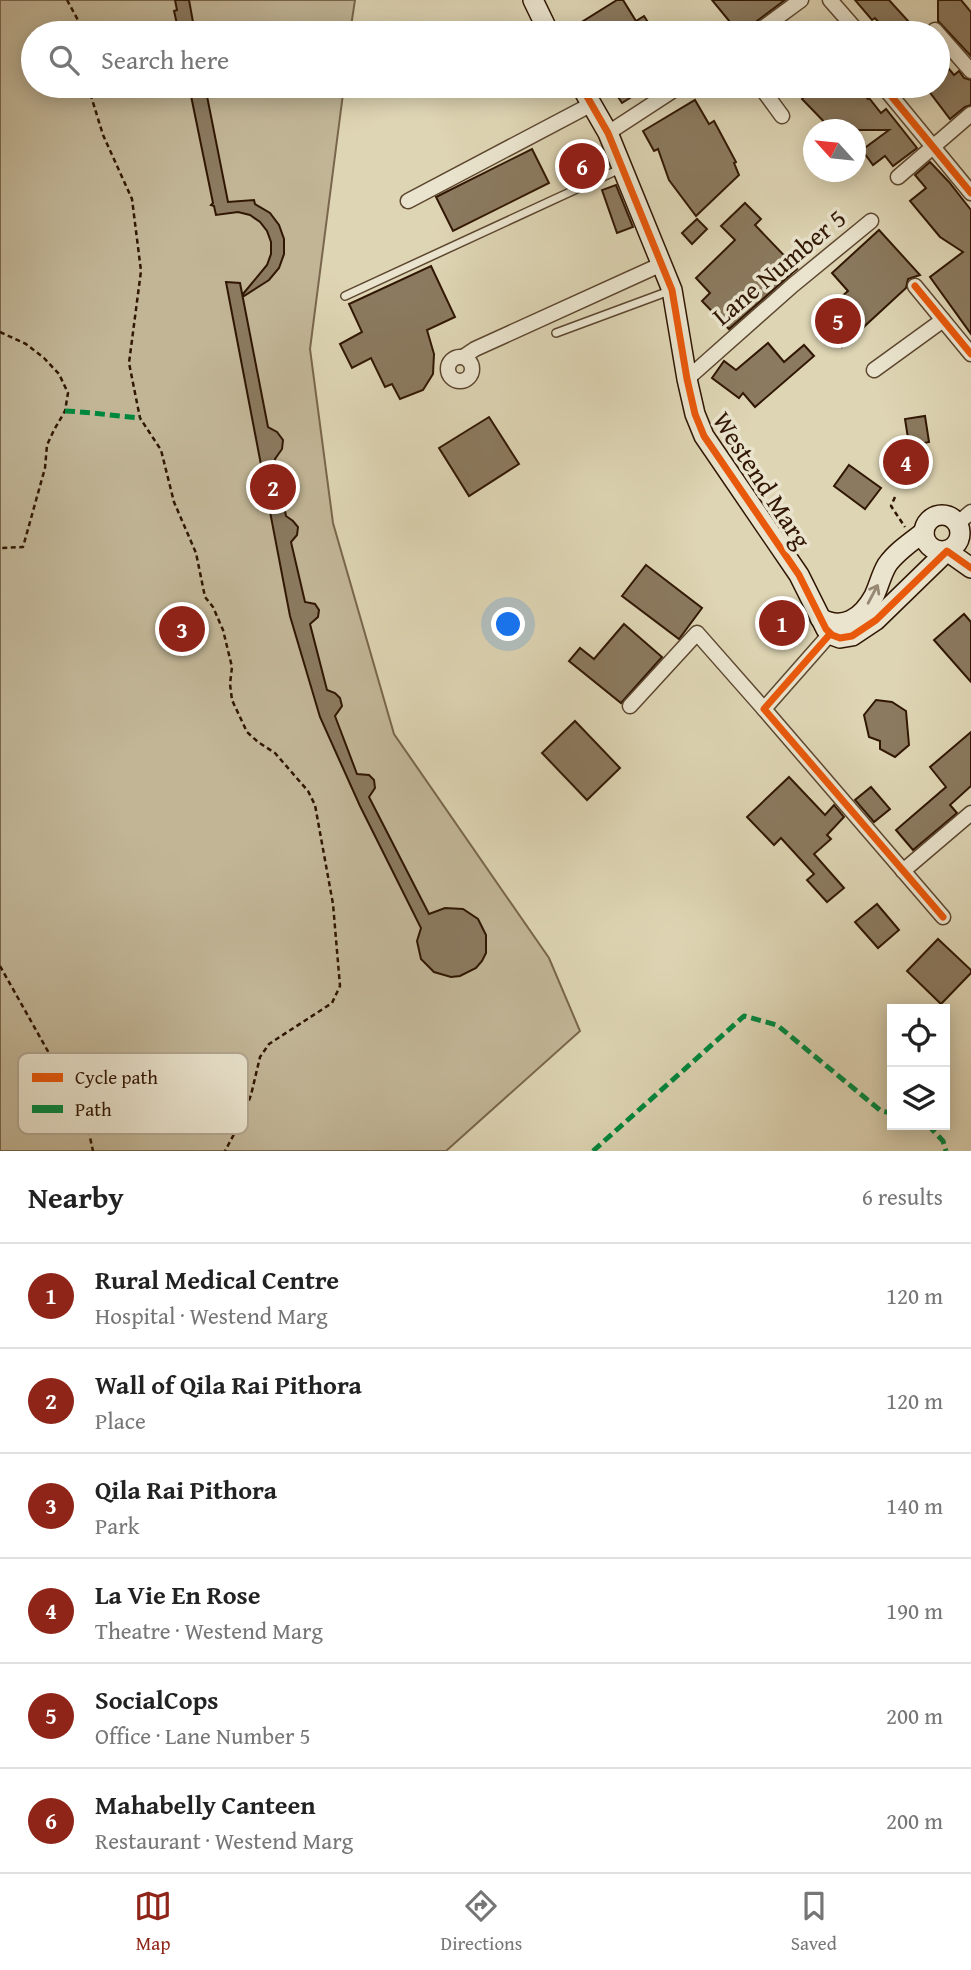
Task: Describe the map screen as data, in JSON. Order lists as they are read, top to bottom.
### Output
{
  "streets": {
    "street": ["Lane Number 5", "Westend Marg"]
  },
  "crossings": [
    ["Lane Number 5", "Westend Marg"]
  ],
  "legend": ["Cycle path", "Path"],
  "north": "top left",
  "page": {
    "search": "Search here",
    "pins": [
      "6",
      "5",
      "4",
      "2",
      "1",
      "3"
    ],
    "heading": ["Nearby", "6 results"],
    "list": [
      {
        "mark": "1",
        "name": "Rural Medical Centre",
        "note": "Hospital · Westend Marg",
        "value": "120 m"
      },
      {
        "mark": "2",
        "name": "Wall of Qila Rai Pithora",
        "note": "Place",
        "value": "120 m"
      },
      {
        "mark": "3",
        "name": "Qila Rai Pithora",
        "note": "Park",
        "value": "140 m"
      },
      {
        "mark": "4",
        "name": "La Vie En Rose",
        "note": "Theatre · Westend Marg",
        "value": "190 m"
      },
      {
        "mark": "5",
        "name": "SocialCops",
        "note": "Office · Lane Number 5",
        "value": "200 m"
      },
      {
        "mark": "6",
        "name": "Mahabelly Canteen",
        "note": "Restaurant · Westend Marg",
        "value": "200 m"
      }
    ],
    "nav": ["Map", "Directions", "Saved"]
  }
}
